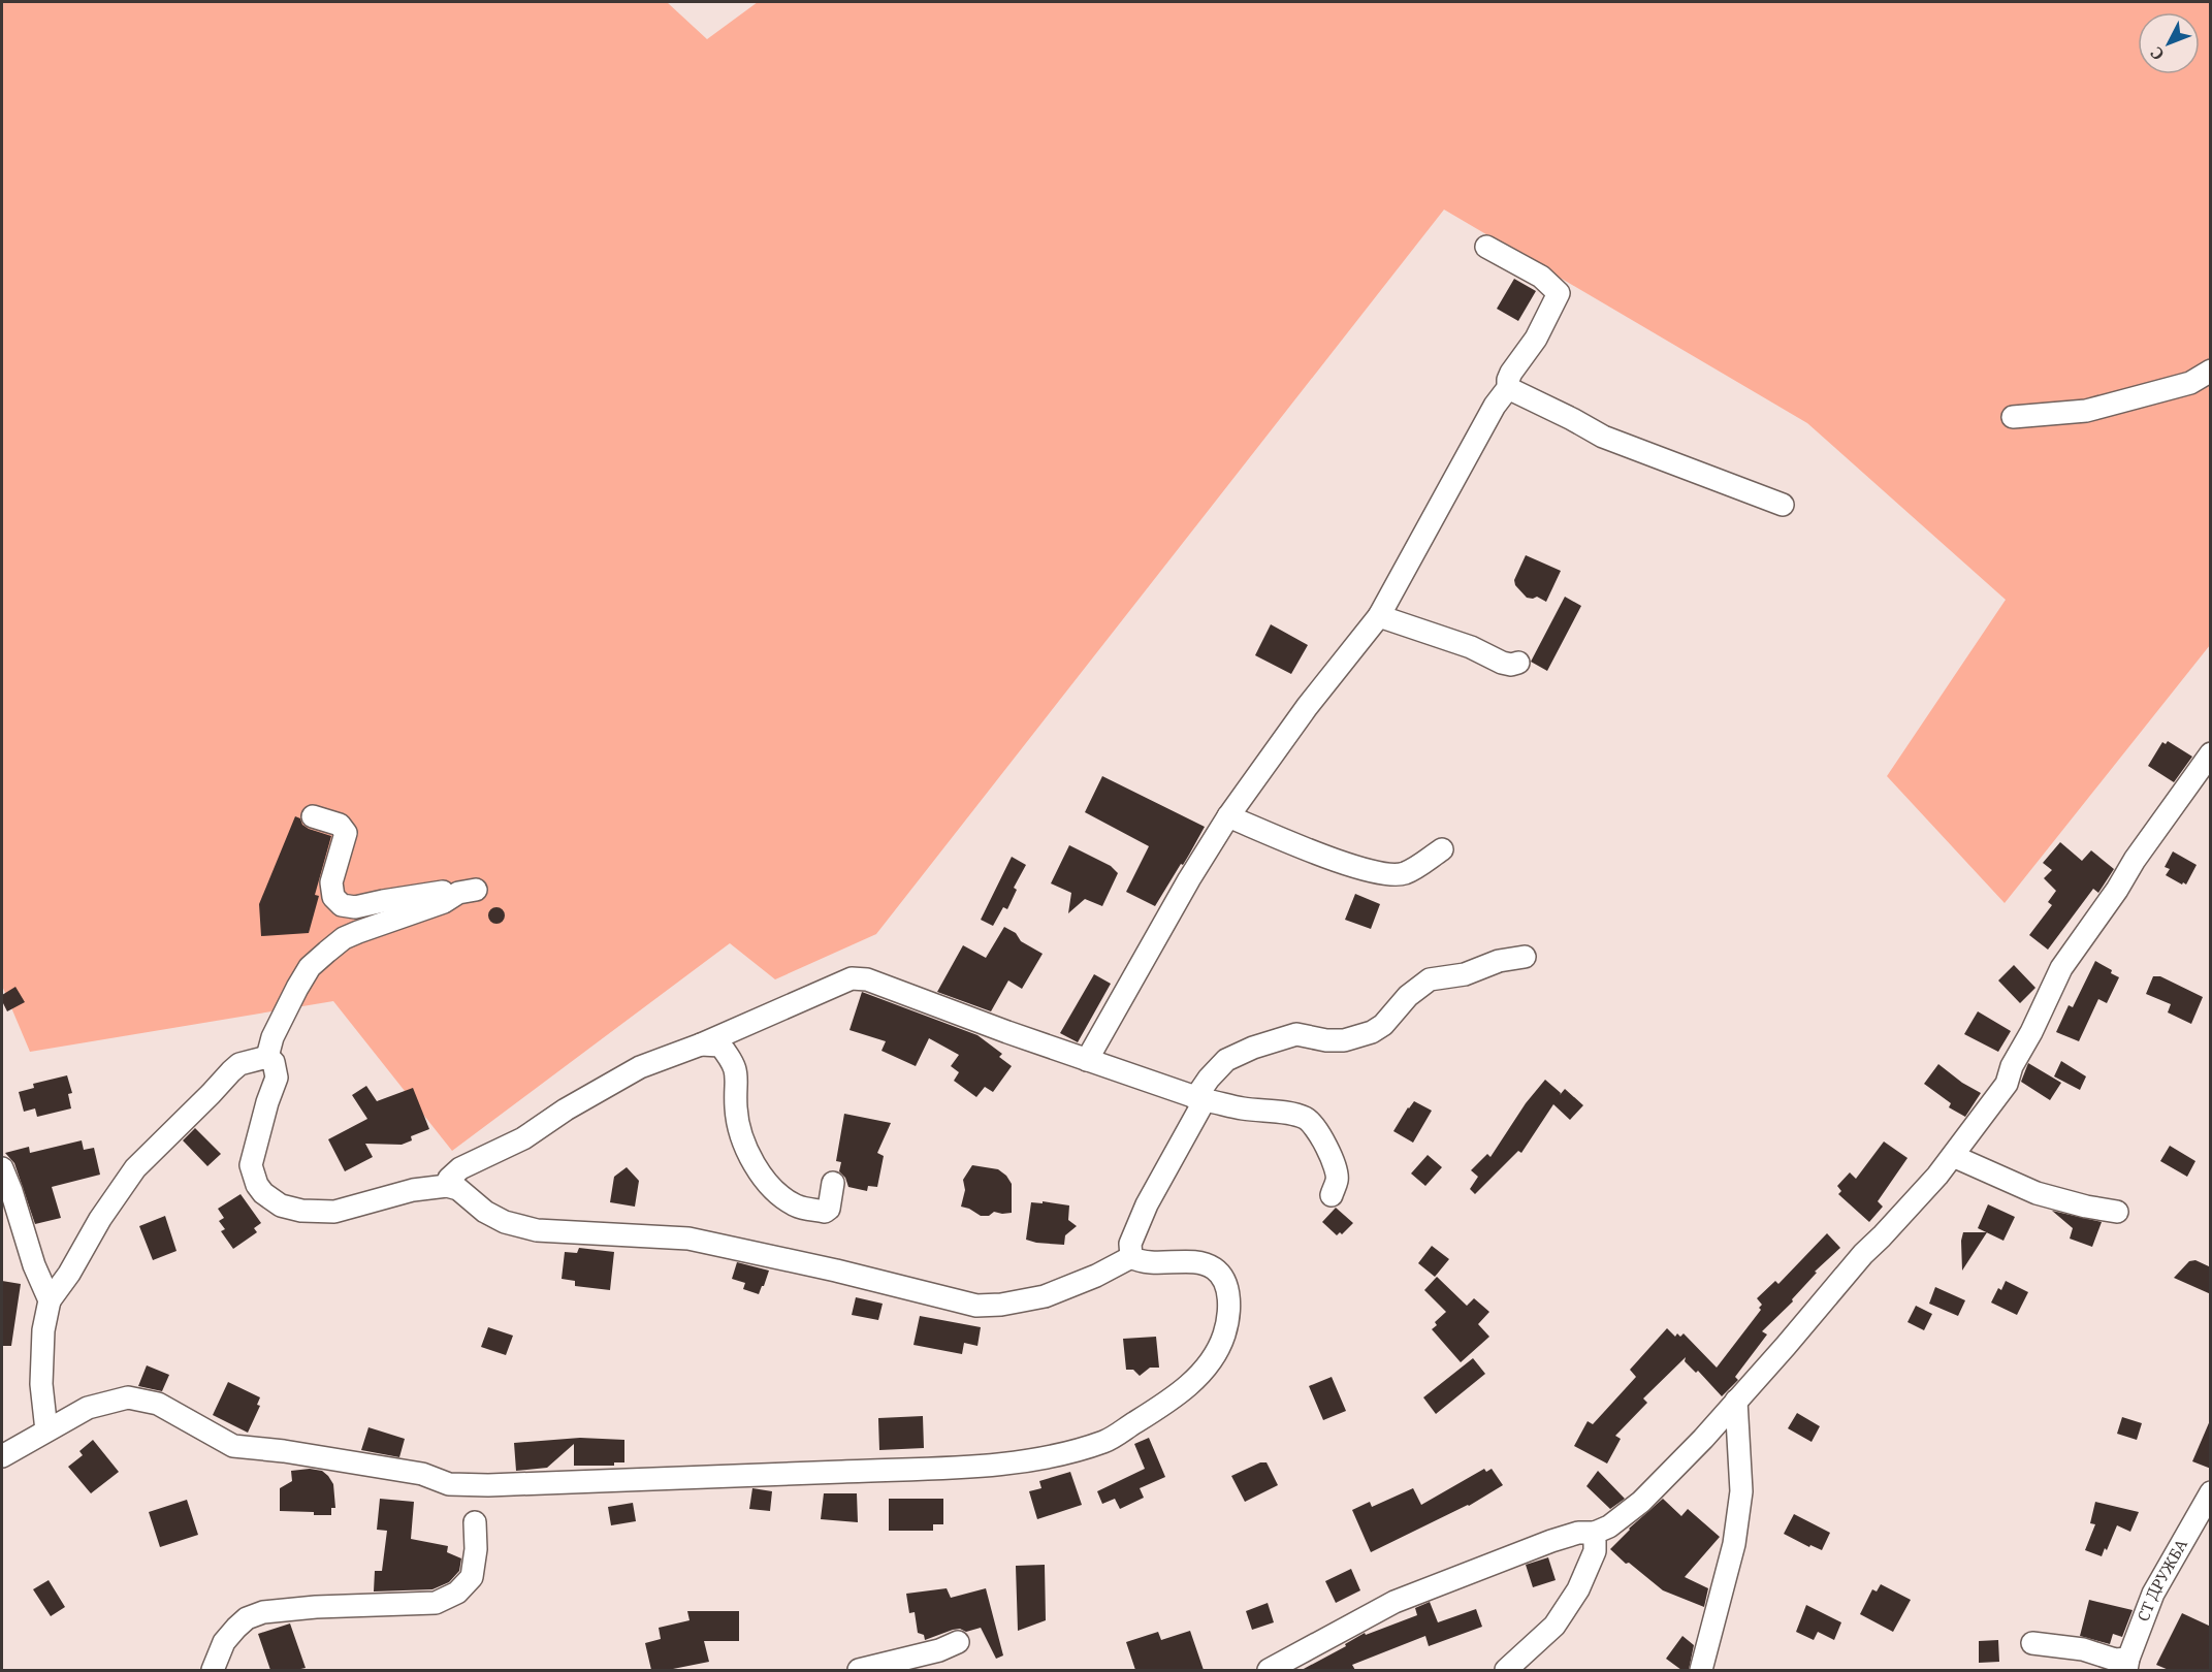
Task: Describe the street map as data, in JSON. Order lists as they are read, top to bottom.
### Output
{
  "streets": {
    "street": ["СТ ДРУЖБА"]
  },
  "north": "bottom left"
}
